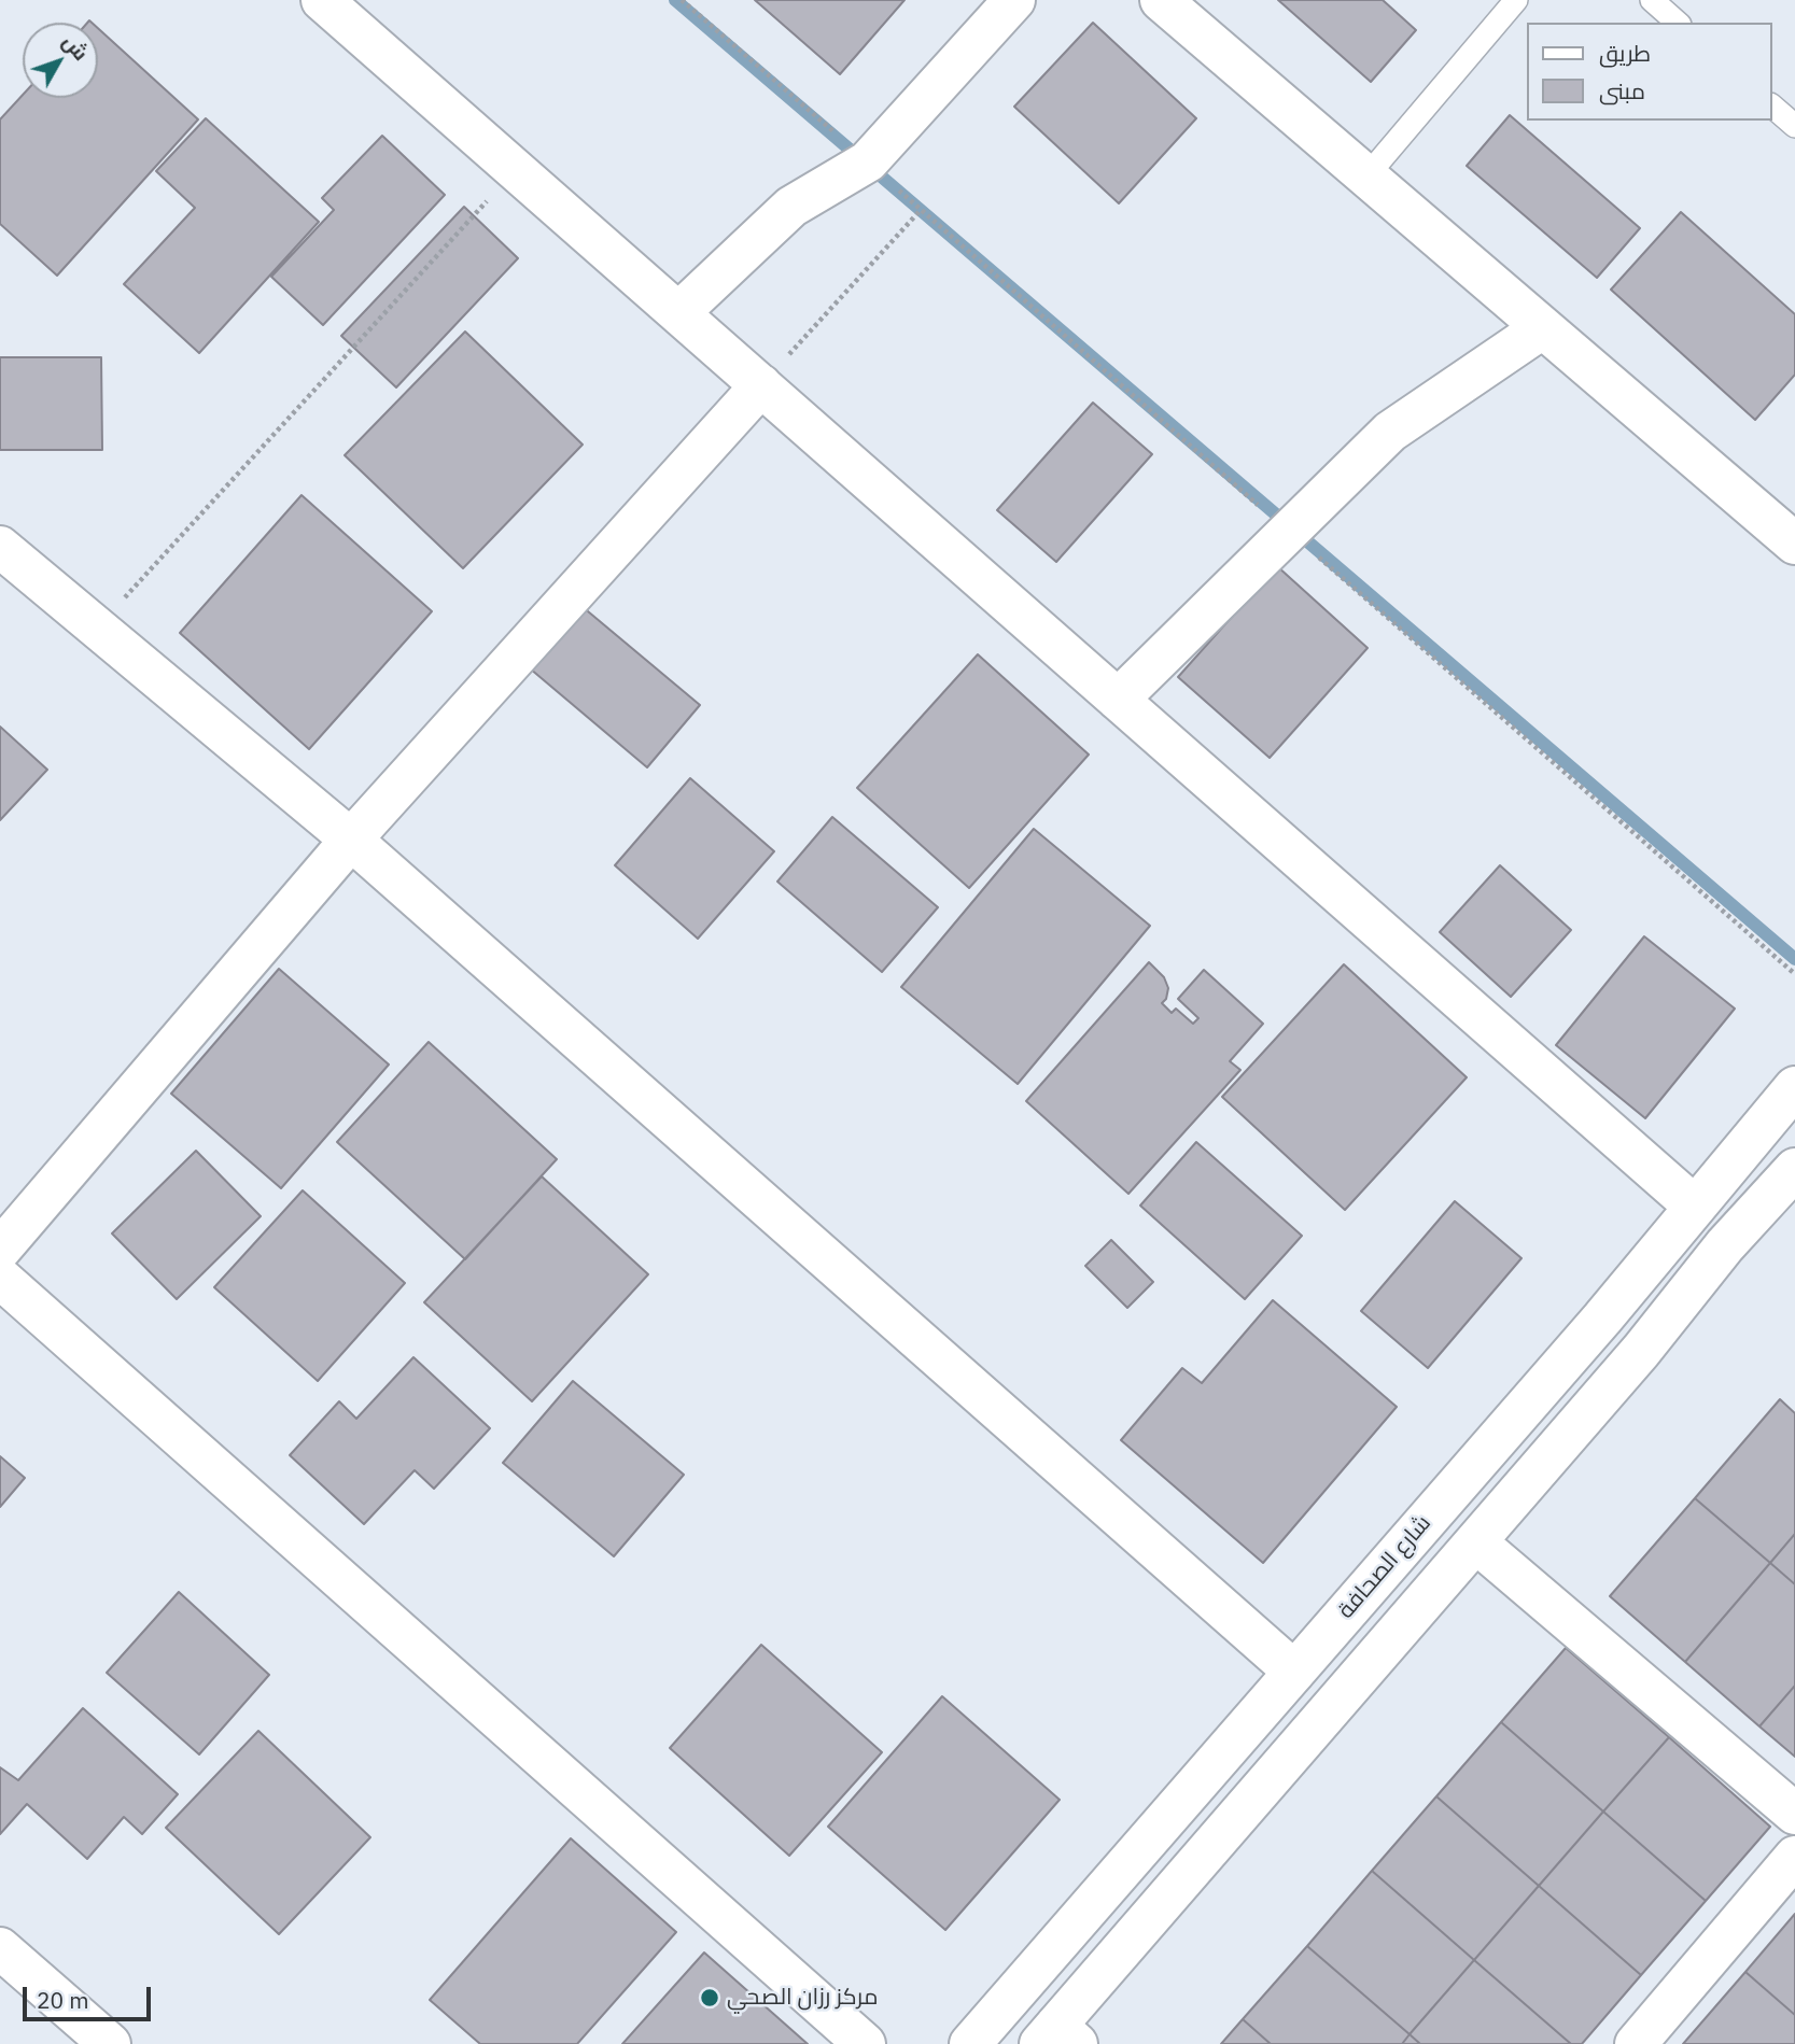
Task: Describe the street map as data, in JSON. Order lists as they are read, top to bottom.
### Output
{
  "streets": {
    "street": ["شارع الصحافة"]
  },
  "places": ["مركز رزان الصحي"],
  "legend": ["طريق", "مبنى"],
  "scale_bar": "20 m",
  "north": "top right"
}
